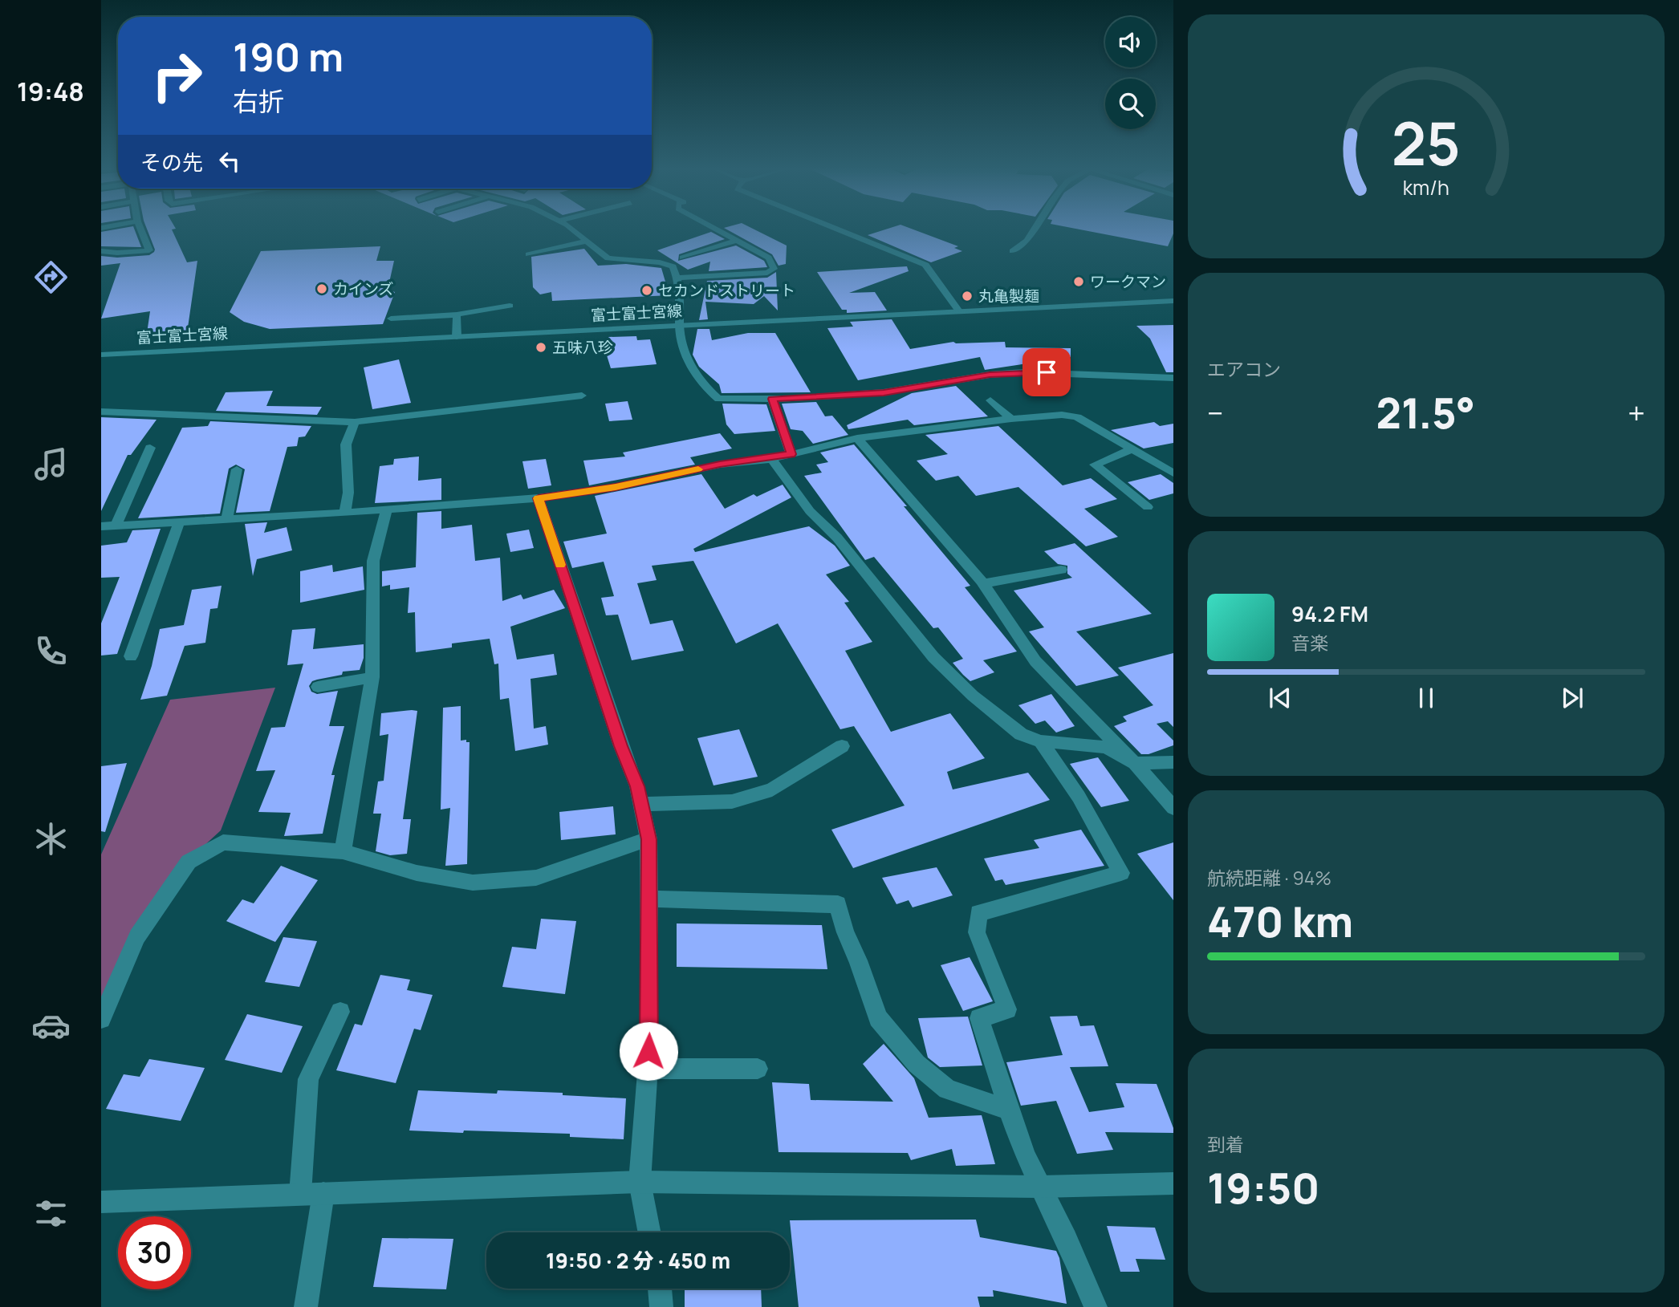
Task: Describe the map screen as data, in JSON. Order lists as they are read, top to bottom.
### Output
{
  "streets": {
    "street": ["富士富士宮線"]
  },
  "places": [
    "ワークマン",
    "カインズ",
    "セカンドストリート",
    "丸亀製麺",
    "五味八珍"
  ],
  "page": {
    "tabs": "19:48",
    "turn": ["190 m", "右折"],
    "then": "その先",
    "tile": [
      "エアコン",
      ["航続距離 · 94%", "470 km"],
      ["到着", "19:50"]
    ],
    "heat": ["−", "21.5°", "+"],
    "song": ["94.2 FM", "音楽"],
    "limit": "30",
    "trip": "19:50 · 2 分 · 450 m",
    "gauge": ["25", "km/h"]
  }
}
